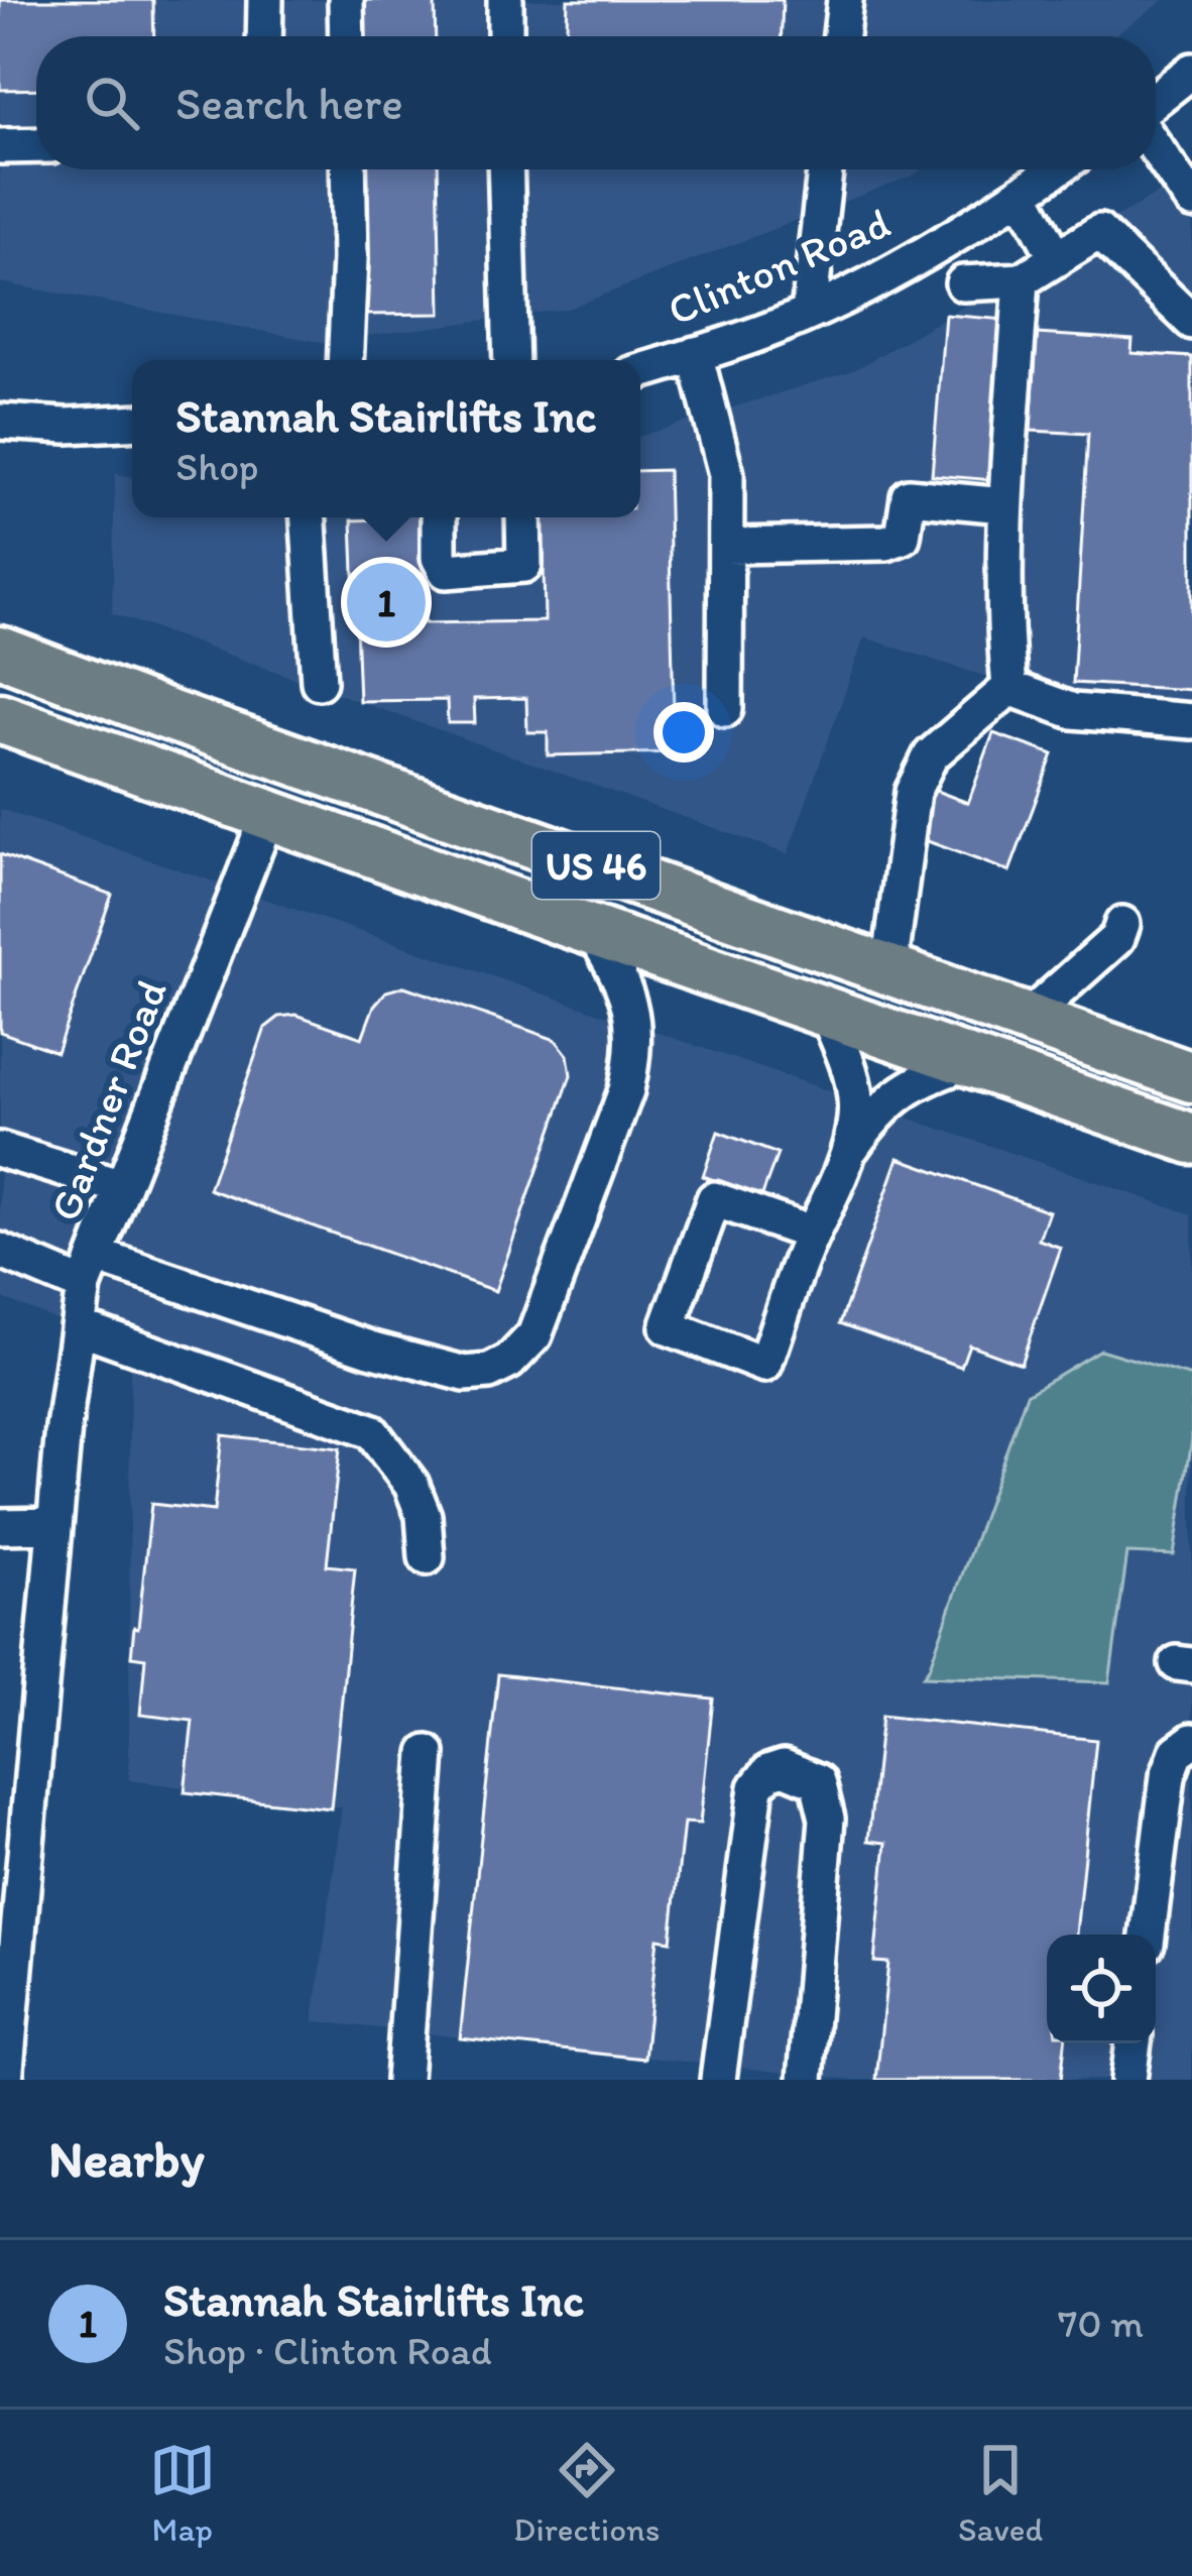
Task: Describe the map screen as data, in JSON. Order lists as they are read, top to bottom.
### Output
{
  "streets": {
    "highway": ["US 46"],
    "street": ["Clinton Road", "Gardner Road"]
  },
  "crossings": [
    ["US 46", "Gardner Road"]
  ],
  "page": {
    "search": "Search here",
    "popup": ["Stannah Stairlifts Inc", "Shop"],
    "pins": "1",
    "heading": "Nearby",
    "list": [
      {
        "mark": "1",
        "name": "Stannah Stairlifts Inc",
        "note": "Shop · Clinton Road",
        "value": "70 m"
      }
    ],
    "nav": ["Map", "Directions", "Saved"]
  }
}
